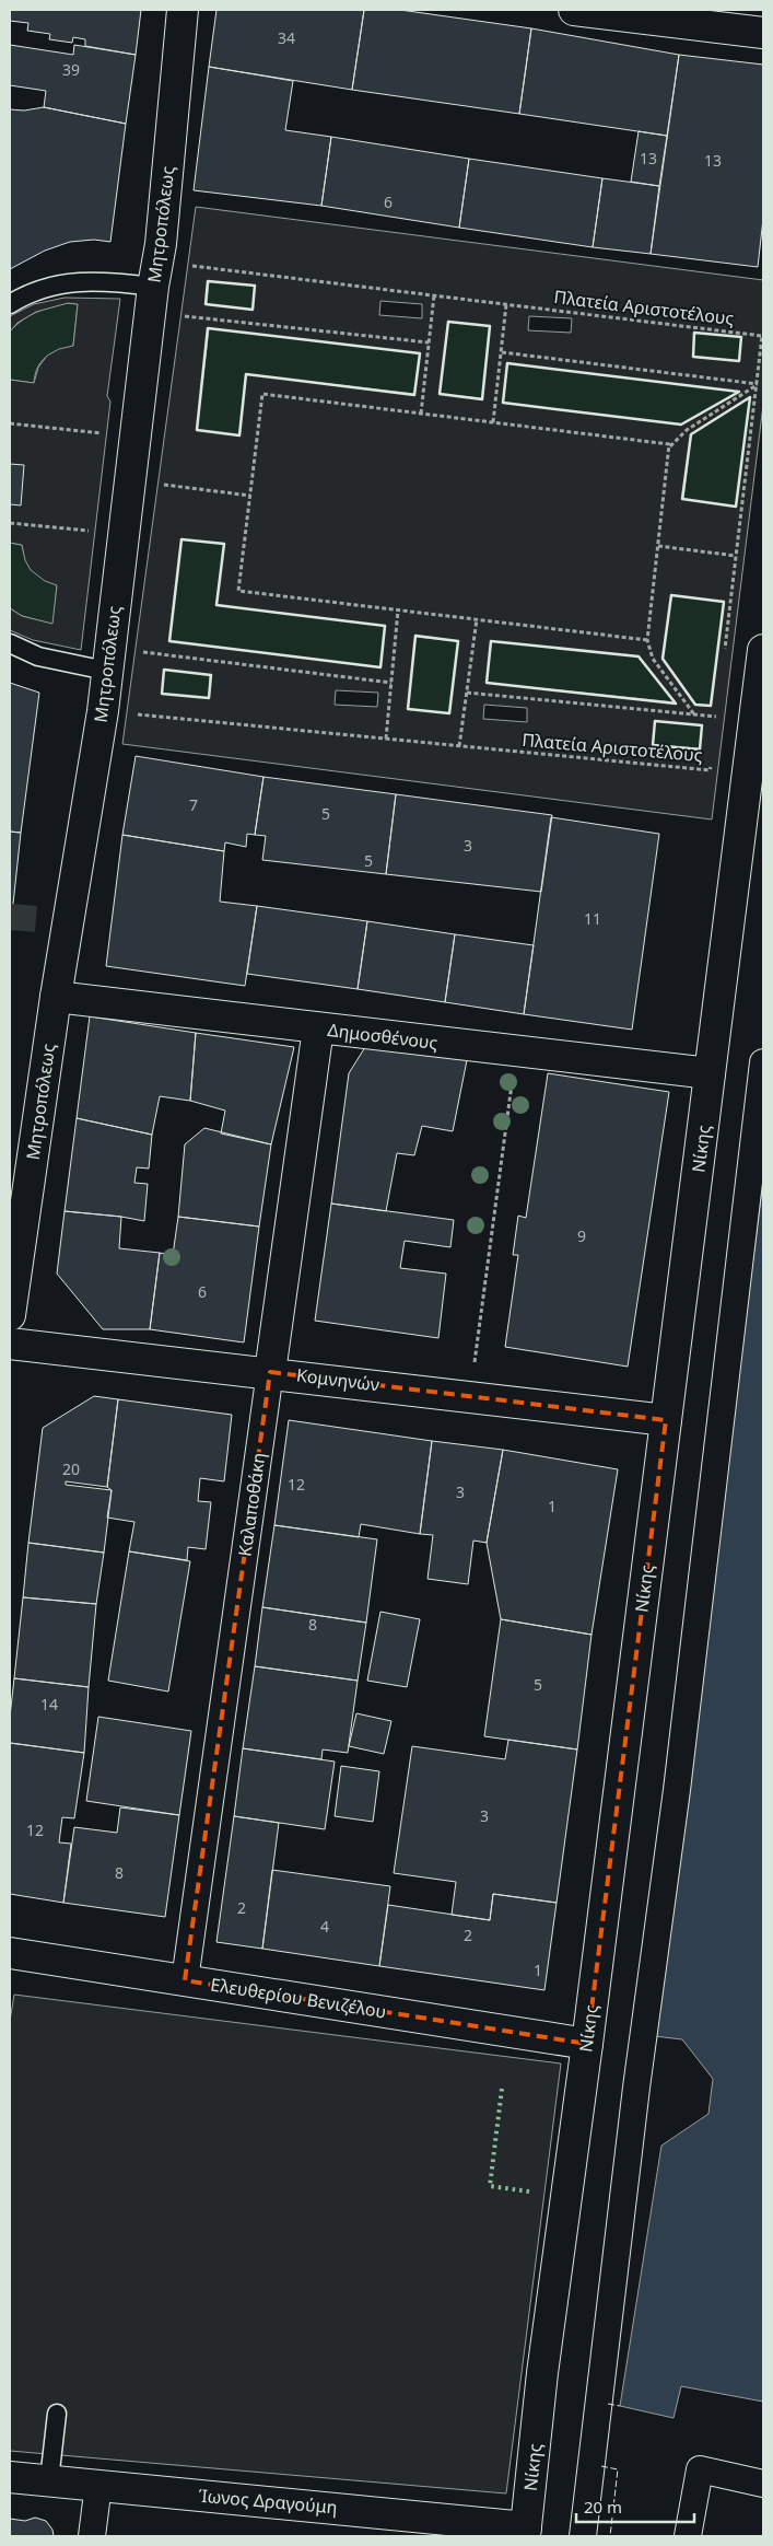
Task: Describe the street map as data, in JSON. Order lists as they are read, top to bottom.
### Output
{
  "streets": {
    "main road": [
      "Μητροπόλεως",
      "Δημοσθένους",
      "Νίκης",
      "Κομνηνών",
      "Καλαποθάκη",
      "Ελευθερίου Βενιζέλου",
      "Ίωνος Δραγούμη"
    ],
    "path": ["Πλατεία Αριστοτέλους"]
  },
  "crossings": [
    ["Μητροπόλεως", "Δημοσθένους"],
    ["Δημοσθένους", "Νίκης"],
    ["Δημοσθένους", "Καλαποθάκη"],
    ["Νίκης", "Κομνηνών"],
    ["Νίκης", "Ελευθερίου Βενιζέλου"],
    ["Νίκης", "Ίωνος Δραγούμη"],
    ["Κομνηνών", "Καλαποθάκη"],
    ["Καλαποθάκη", "Ελευθερίου Βενιζέλου"]
  ],
  "house_numbers": [
    "34",
    "39",
    "13",
    "13",
    "6",
    "7",
    "5",
    "3",
    "5",
    "11",
    "9",
    "6",
    "20",
    "12",
    "3",
    "1",
    "8",
    "5",
    "14",
    "3",
    "12",
    "8",
    "2",
    "4",
    "2",
    "1"
  ],
  "scale_bar": "20 m"
}
